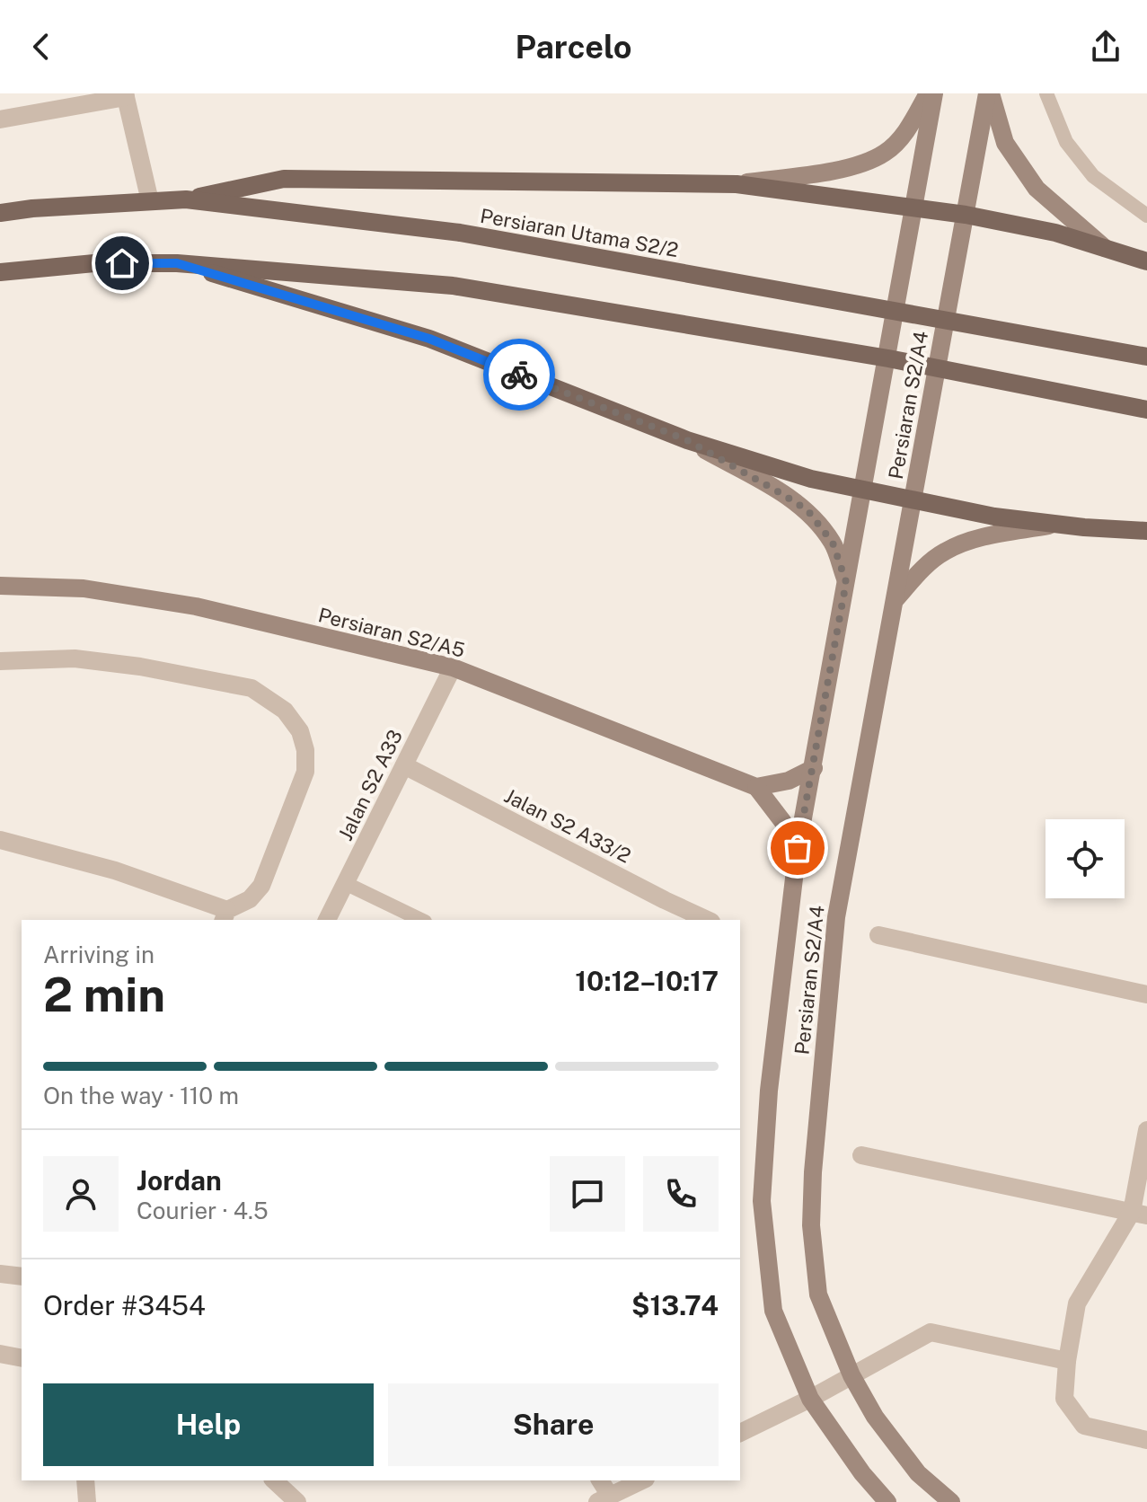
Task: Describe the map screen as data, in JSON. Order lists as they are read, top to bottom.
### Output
{
  "streets": {
    "main road": ["Persiaran Utama S2/2", "Persiaran S2/A4", "Persiaran S2/A5"],
    "street": ["Jalan S2 A33", "Jalan S2 A33/2"]
  },
  "crossings": [
    ["Persiaran S2/A5", "Jalan S2 A33"],
    ["Jalan S2 A33", "Jalan S2 A33/2"]
  ],
  "page": {
    "header": "Parcelo",
    "heading": ["2 min", "Arriving in", "10:12–10:17"],
    "panel": [
      "Jordan",
      "Courier · 4.5",
      "Order #3454",
      "$13.74"
    ],
    "bar": "On the way · 110 m",
    "buttons": ["Help", "Share"]
  }
}
